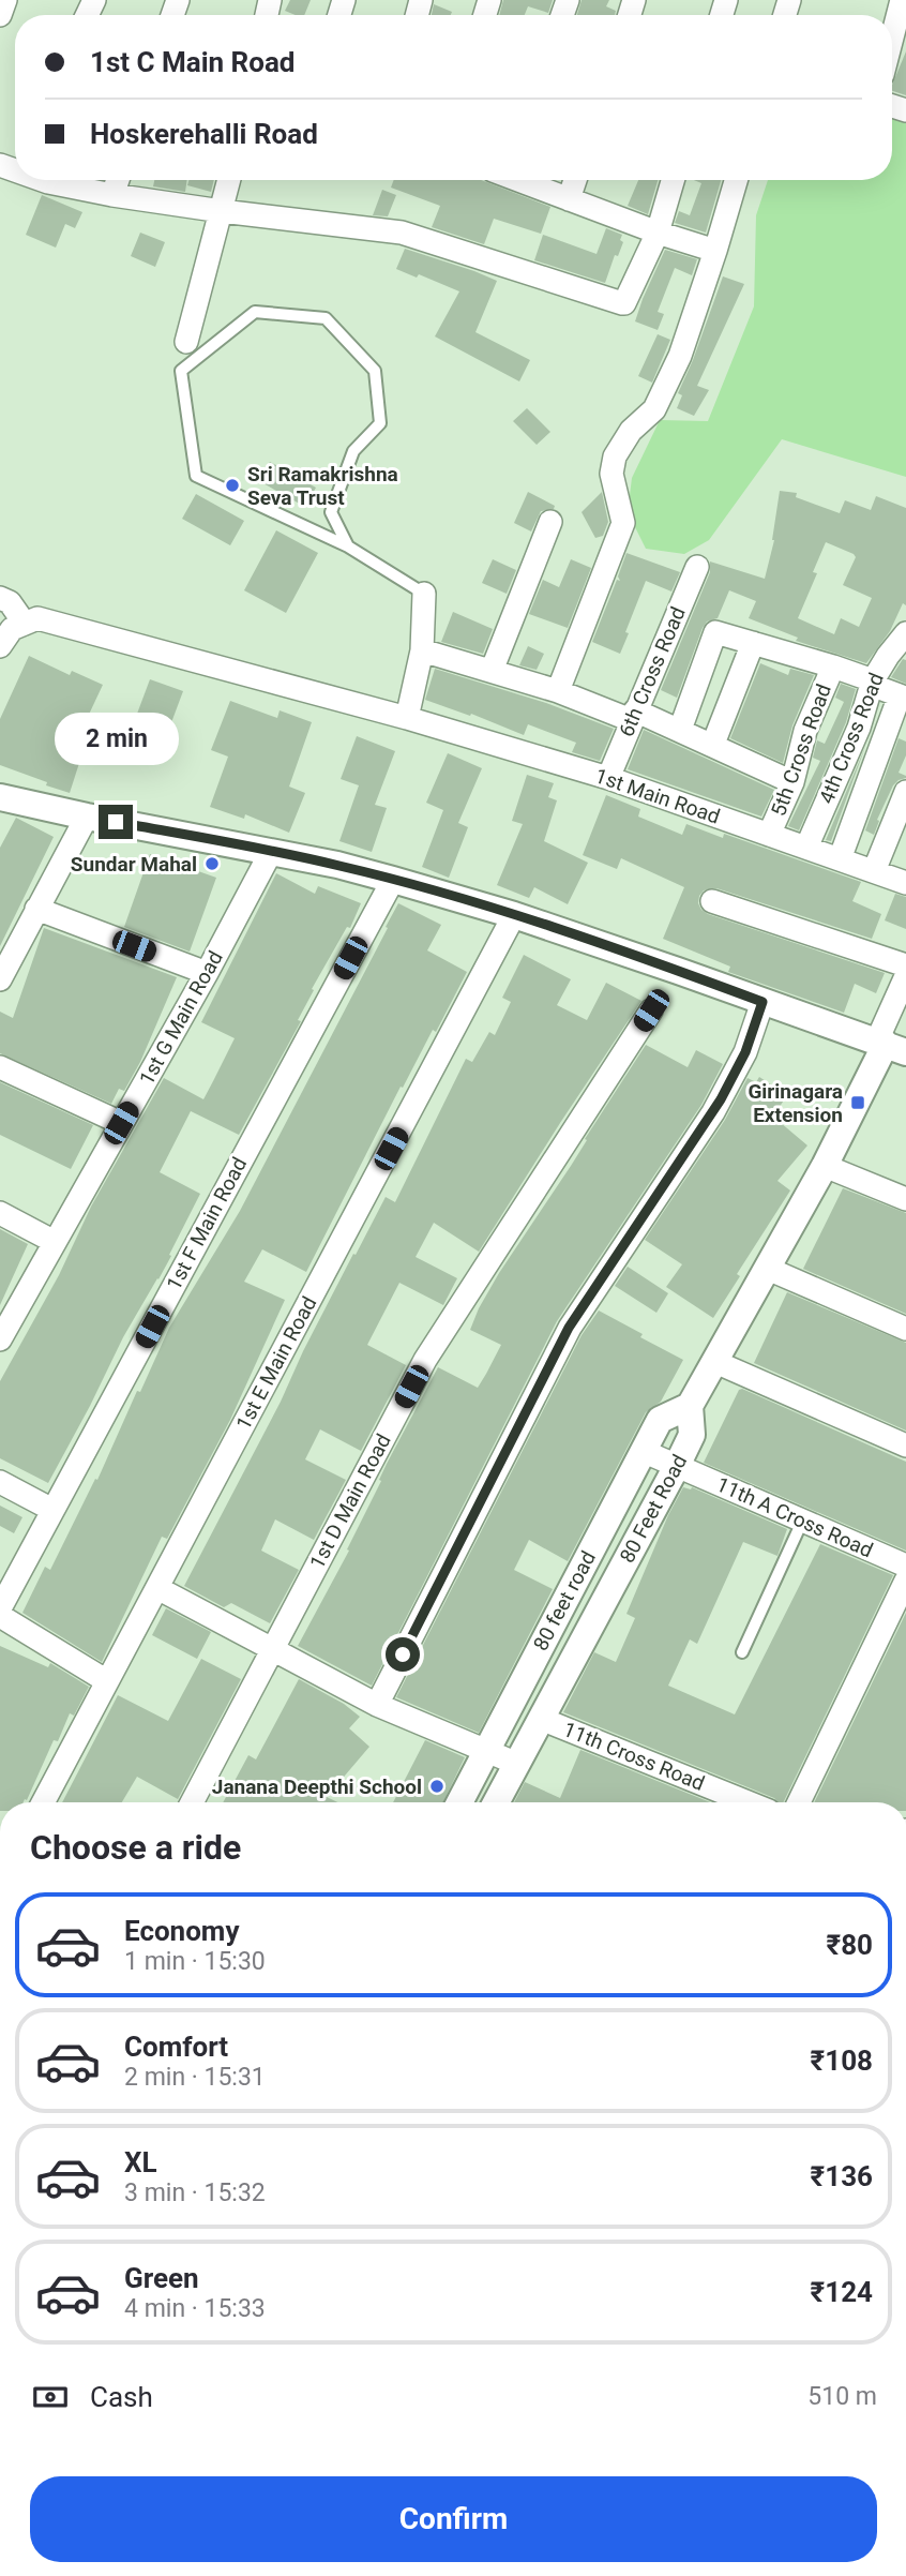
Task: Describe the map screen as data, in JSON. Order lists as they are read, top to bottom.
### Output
{
  "streets": {
    "street": [
      "6th Cross Road",
      "4th Cross Road",
      "5th Cross Road",
      "1st Main Road",
      "1st G Main Road",
      "1st F Main Road",
      "1st E Main Road",
      "1st D Main Road",
      "80 Feet Road",
      "11th A Cross Road",
      "80 feet road",
      "11th Cross Road"
    ]
  },
  "crossings": [
    ["6th Cross Road", "1st Main Road"],
    ["4th Cross Road", "1st Main Road"],
    ["5th Cross Road", "1st Main Road"],
    ["80 Feet Road", "11th A Cross Road"],
    ["80 Feet Road", "80 feet road"],
    ["80 Feet Road", "11th Cross Road"],
    ["11th A Cross Road", "80 feet road"]
  ],
  "places": {
    "other": ["Sri Ramakrishna Seva Trust", "Sundar Mahal", "Janana Deepthi School"],
    "transit": ["Girinagara Extension"]
  },
  "page": {
    "banner": ["1st C Main Road", "Hoskerehalli Road"],
    "bubble": "2 min",
    "heading": "Choose a ride",
    "list": [
      {
        "name": "Economy",
        "note": "1 min · 15:30",
        "value": "₹80"
      },
      {
        "name": "Comfort",
        "note": "2 min · 15:31",
        "value": "₹108"
      },
      {
        "name": "XL",
        "note": "3 min · 15:32",
        "value": "₹136"
      },
      {
        "name": "Green",
        "note": "4 min · 15:33",
        "value": "₹124"
      }
    ],
    "pay": ["Cash", "510 m"],
    "buttons": "Confirm"
  }
}
